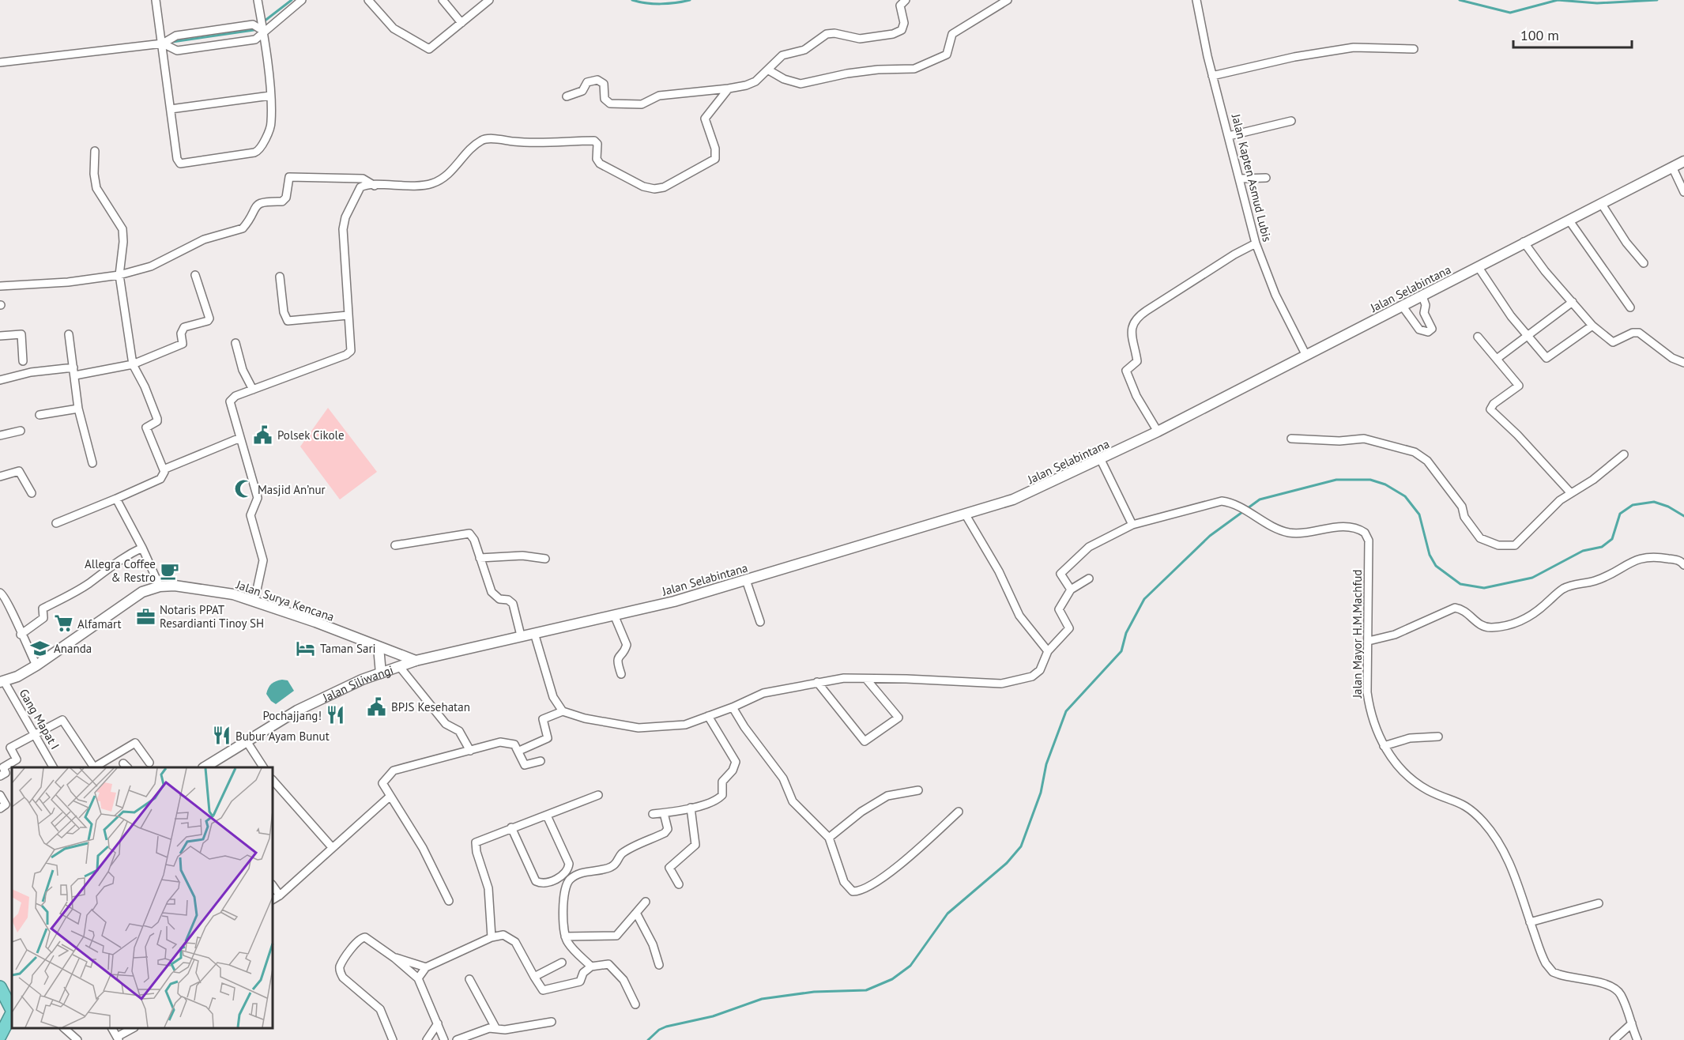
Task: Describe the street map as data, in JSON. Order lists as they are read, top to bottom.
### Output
{
  "streets": {
    "street": [
      "Jalan Kapten Asmud Lubis",
      "Jalan Selabintana",
      "Jalan Surya Kencana",
      "Jalan Mayor H.M.Machfud",
      "Jalan Siliwangi",
      "Gang Mapat I"
    ]
  },
  "crossings": [
    ["Jalan Kapten Asmud Lubis", "Jalan Selabintana"],
    ["Jalan Selabintana", "Jalan Surya Kencana"],
    ["Jalan Selabintana", "Jalan Siliwangi"],
    ["Jalan Surya Kencana", "Jalan Siliwangi"],
    ["Jalan Surya Kencana", "Gang Mapat I"]
  ],
  "places": {
    "public building": ["Polsek Cikole", "BPJS Kesehatan"],
    "mosque": ["Masjid An’nur"],
    "cafe": ["Allegra Coffee & Restro"],
    "office": ["Notaris PPAT Resardianti Tinoy SH"],
    "supermarket": ["Alfamart"],
    "school or university": ["Ananda"],
    "hotel": ["Taman Sari"],
    "restaurant": ["Pochajjang!", "Bubur Ayam Bunut"]
  },
  "scale_bar": "100 m"
}
